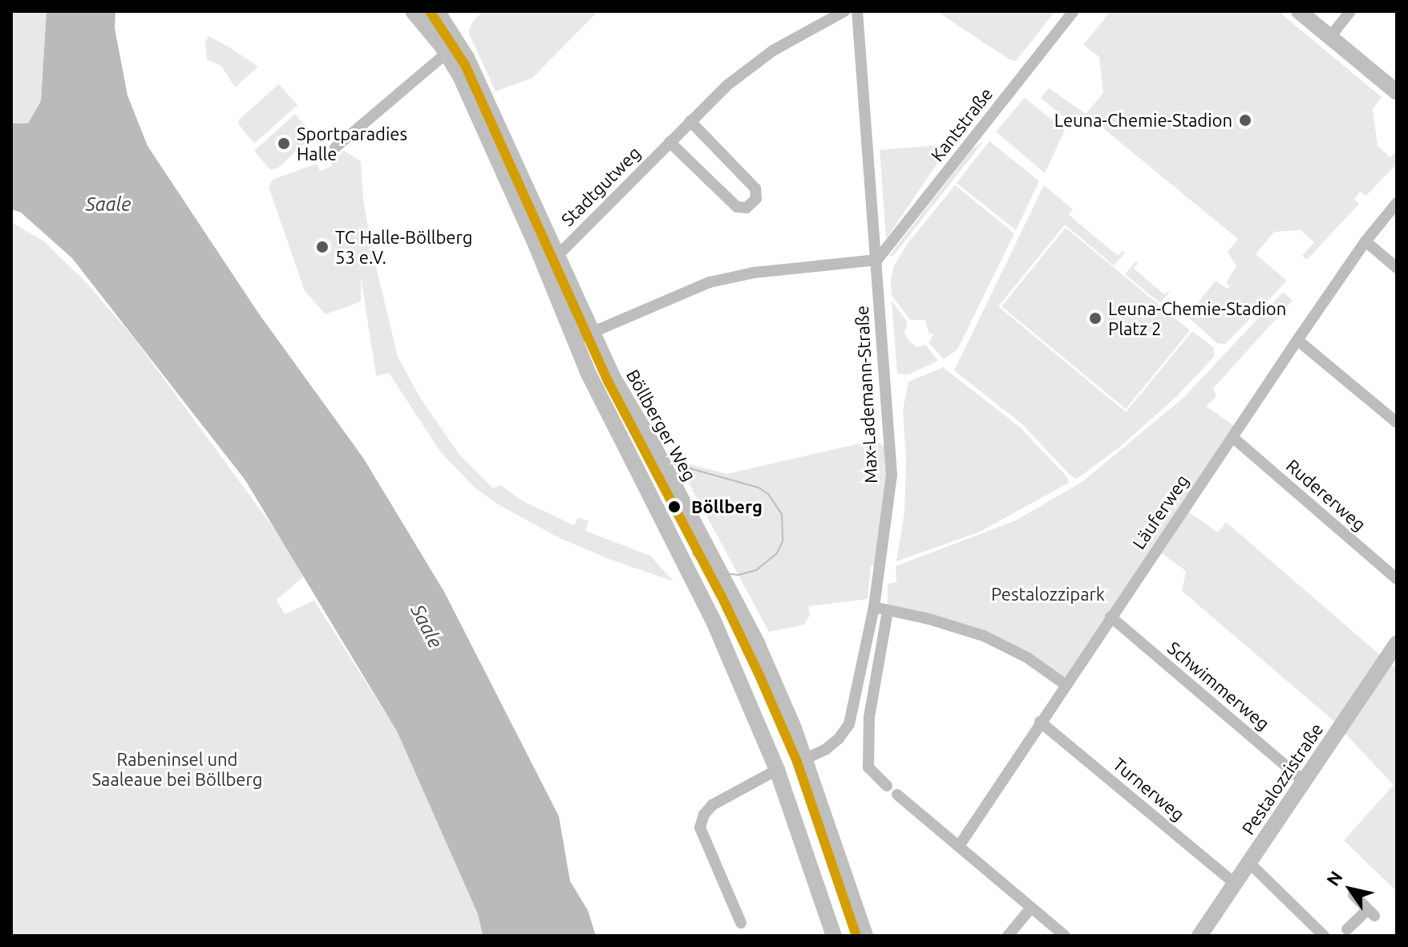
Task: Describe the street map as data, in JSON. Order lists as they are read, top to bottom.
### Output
{
  "streets": {
    "street": [
      "Kantstraße",
      "Stadtgutweg",
      "Max-Lademann-Straße",
      "Böllberger Weg",
      "Rudererweg",
      "Läuferweg",
      "Schwimmerweg",
      "Pestalozzistraße",
      "Turnerweg"
    ]
  },
  "crossings": [
    ["Kantstraße", "Max-Lademann-Straße"],
    ["Stadtgutweg", "Böllberger Weg"],
    ["Max-Lademann-Straße", "Böllberger Weg"],
    ["Rudererweg", "Läuferweg"],
    ["Läuferweg", "Schwimmerweg"],
    ["Läuferweg", "Turnerweg"],
    ["Schwimmerweg", "Pestalozzistraße"],
    ["Pestalozzistraße", "Turnerweg"]
  ],
  "water": ["Saale"],
  "parks": ["Pestalozzipark", "Rabeninsel und Saaleaue bei Böllberg"],
  "places": [
    "Leuna-Chemie-Stadion",
    "Sportparadies Halle",
    "TC Halle-Böllberg 53 e.V.",
    "Leuna-Chemie-Stadion Platz 2",
    "Böllberg"
  ],
  "north": "top left"
}
